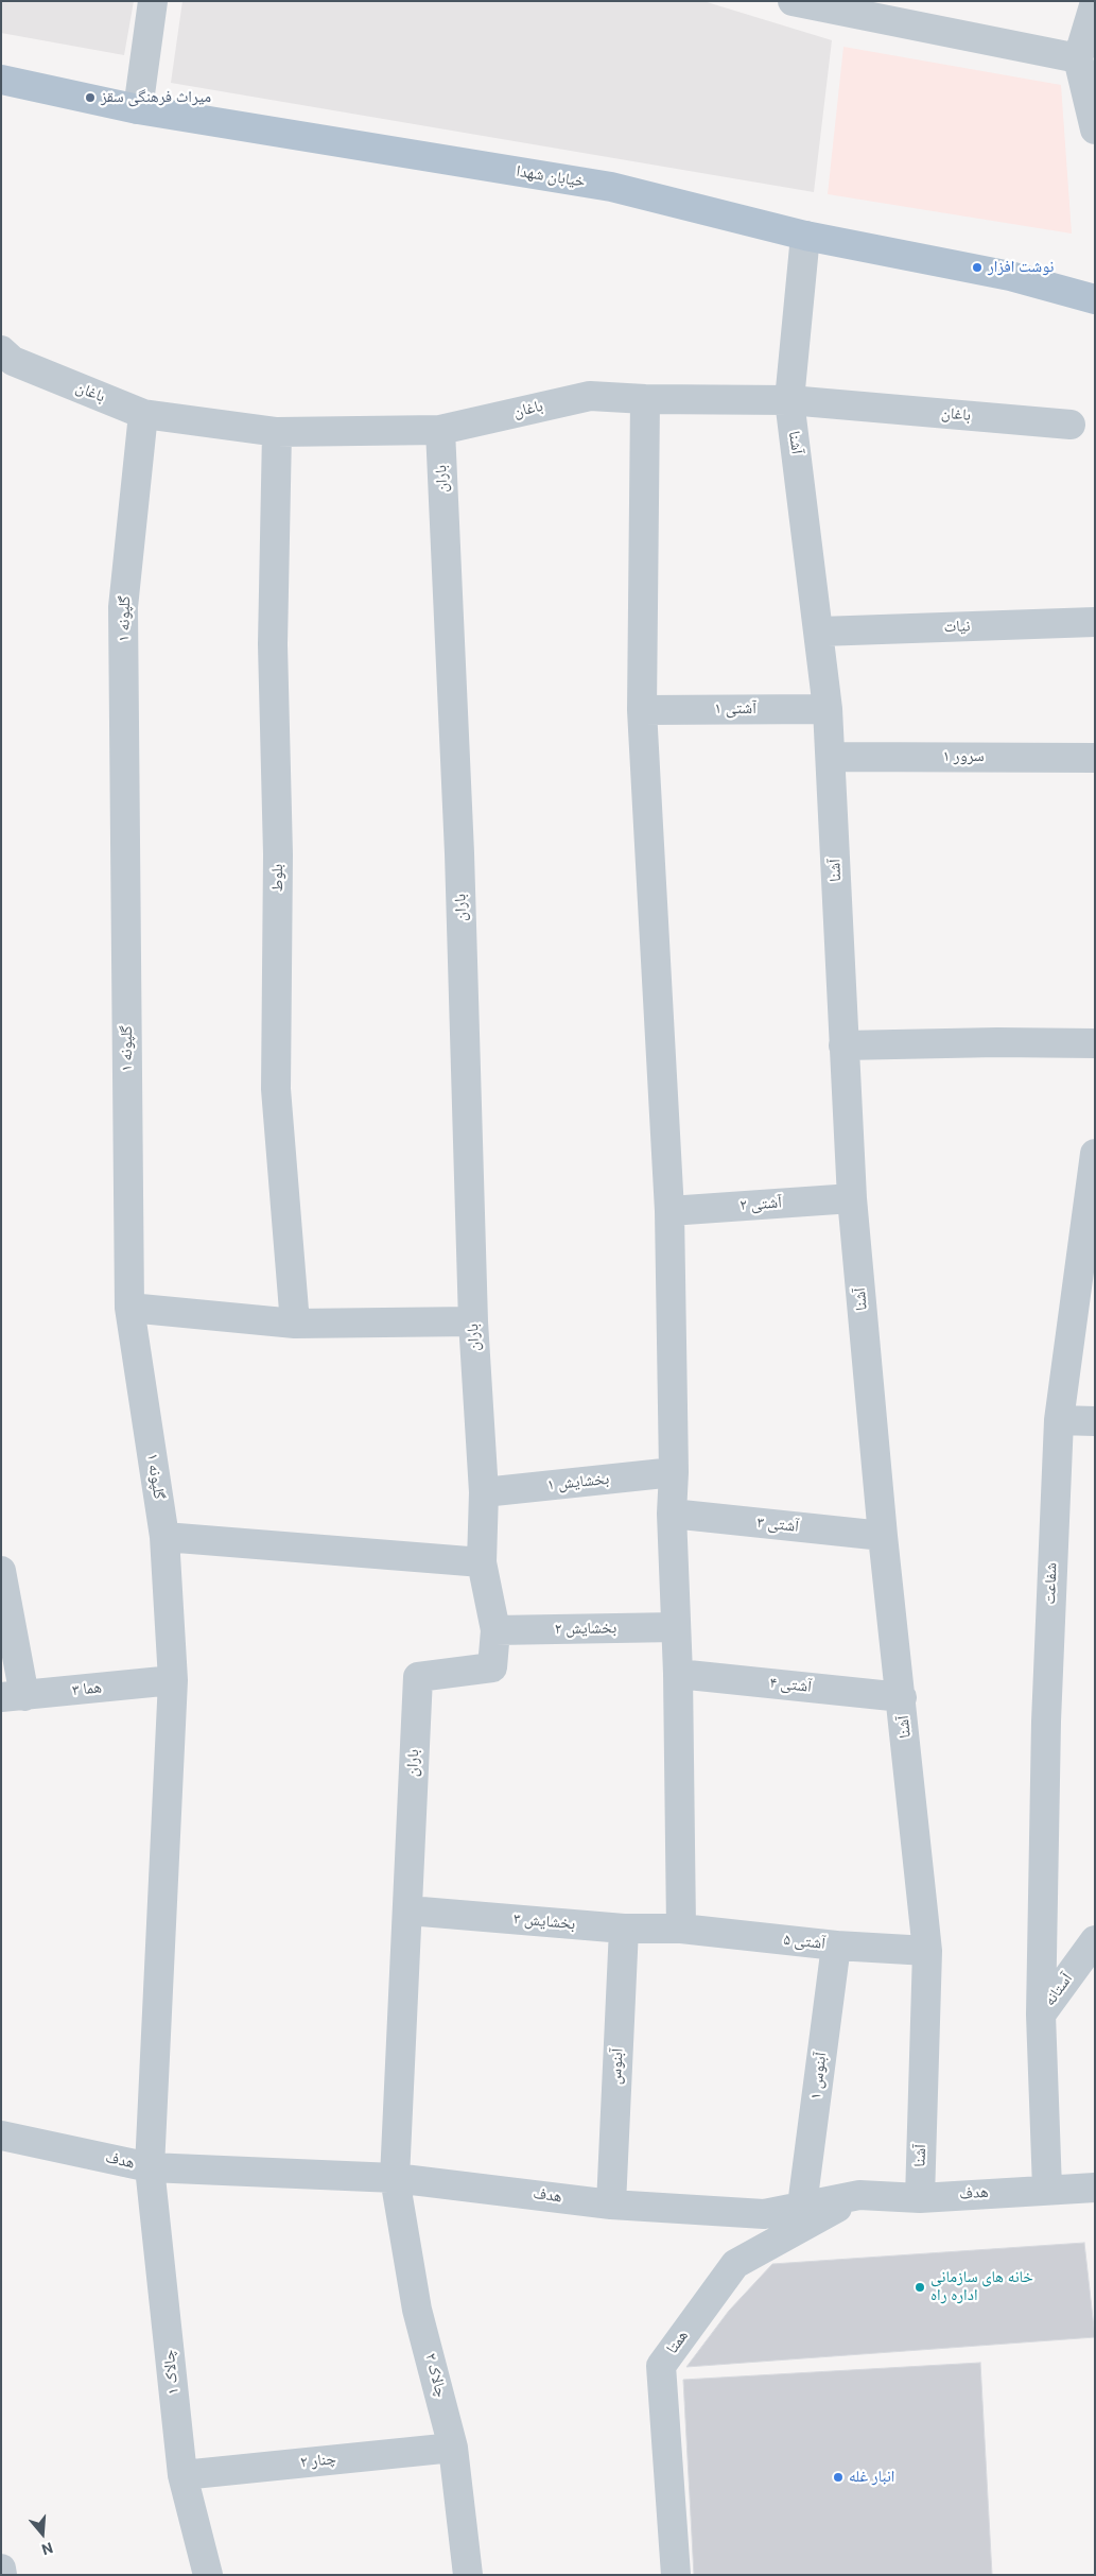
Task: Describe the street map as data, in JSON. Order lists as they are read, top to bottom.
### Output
{
  "streets": {
    "main road": ["خیابان شهدا"],
    "street": [
      "باغان",
      "آشنا",
      "باران",
      "گلپونه ۱",
      "نیات",
      "آشتی ۱",
      "سرور ۱",
      "بلوط",
      "آشتی ۲",
      "بخشایش ۱",
      "آشتی ۳",
      "شفاعت",
      "بخشایش ۲",
      "آشتی ۴",
      "هما ۳",
      "بخشایش ۳",
      "آشتی ۵",
      "آستانه",
      "آبنوس",
      "آبنوس ۱",
      "هدف",
      "همتا",
      "چالاک ۱",
      "چالاک ۲",
      "چنار ۲"
    ]
  },
  "crossings": [
    ["خیابان شهدا", "آشنا"],
    ["باغان", "آشنا"],
    ["باغان", "باران"],
    ["باغان", "گلپونه ۱"],
    ["باغان", "بلوط"],
    ["آشنا", "نیات"],
    ["آشنا", "آشتی ۱"],
    ["آشنا", "سرور ۱"],
    ["آشنا", "آشتی ۲"],
    ["آشنا", "آشتی ۳"],
    ["آشنا", "آشتی ۴"],
    ["آشنا", "آشتی ۵"],
    ["آشنا", "هدف"],
    ["باران", "بخشایش ۱"],
    ["باران", "بخشایش ۲"],
    ["باران", "بخشایش ۳"],
    ["باران", "هدف"],
    ["باران", "چالاک ۲"],
    ["گلپونه ۱", "هما ۳"],
    ["گلپونه ۱", "چالاک ۱"],
    ["شفاعت", "آستانه"],
    ["شفاعت", "هدف"],
    ["هما ۳", "چالاک ۱"],
    ["بخشایش ۳", "آشتی ۵"],
    ["بخشایش ۳", "آبنوس"],
    ["آشتی ۵", "آبنوس ۱"],
    ["آبنوس", "هدف"],
    ["آبنوس ۱", "هدف"],
    ["هدف", "همتا"],
    ["هدف", "چالاک ۱"],
    ["هدف", "چالاک ۲"],
    ["چالاک ۱", "چنار ۲"],
    ["چالاک ۲", "چنار ۲"]
  ],
  "places": [
    "میراث فرهنگی سقز",
    "نوشت افزار",
    "خانه های سازمانی اداره راه",
    "انبار غله"
  ],
  "north": "bottom"
}
